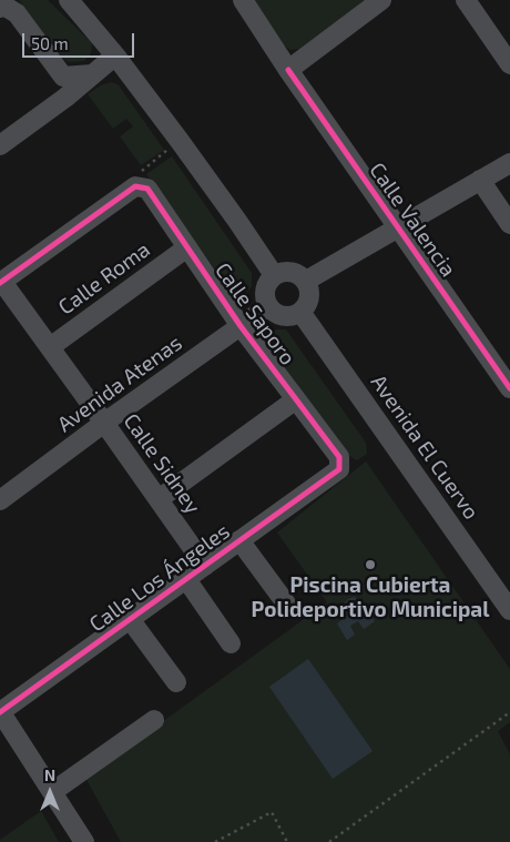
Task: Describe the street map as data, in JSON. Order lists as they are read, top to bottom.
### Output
{
  "streets": {
    "street": [
      "Calle Valencia",
      "Calle Roma",
      "Calle Saporo",
      "Avenida Atenas",
      "Avenida El Cuervo",
      "Calle Sidney",
      "Calle Los Ángeles"
    ]
  },
  "crossings": [
    ["Calle Roma", "Calle Saporo"],
    ["Calle Roma", "Calle Sidney"],
    ["Calle Saporo", "Avenida Atenas"],
    ["Calle Saporo", "Calle Los Ángeles"],
    ["Avenida Atenas", "Avenida El Cuervo"],
    ["Avenida Atenas", "Calle Sidney"],
    ["Calle Sidney", "Calle Los Ángeles"]
  ],
  "places": ["Piscina Cubierta Polideportivo Municipal"],
  "scale_bar": "50 m",
  "north": "top"
}
